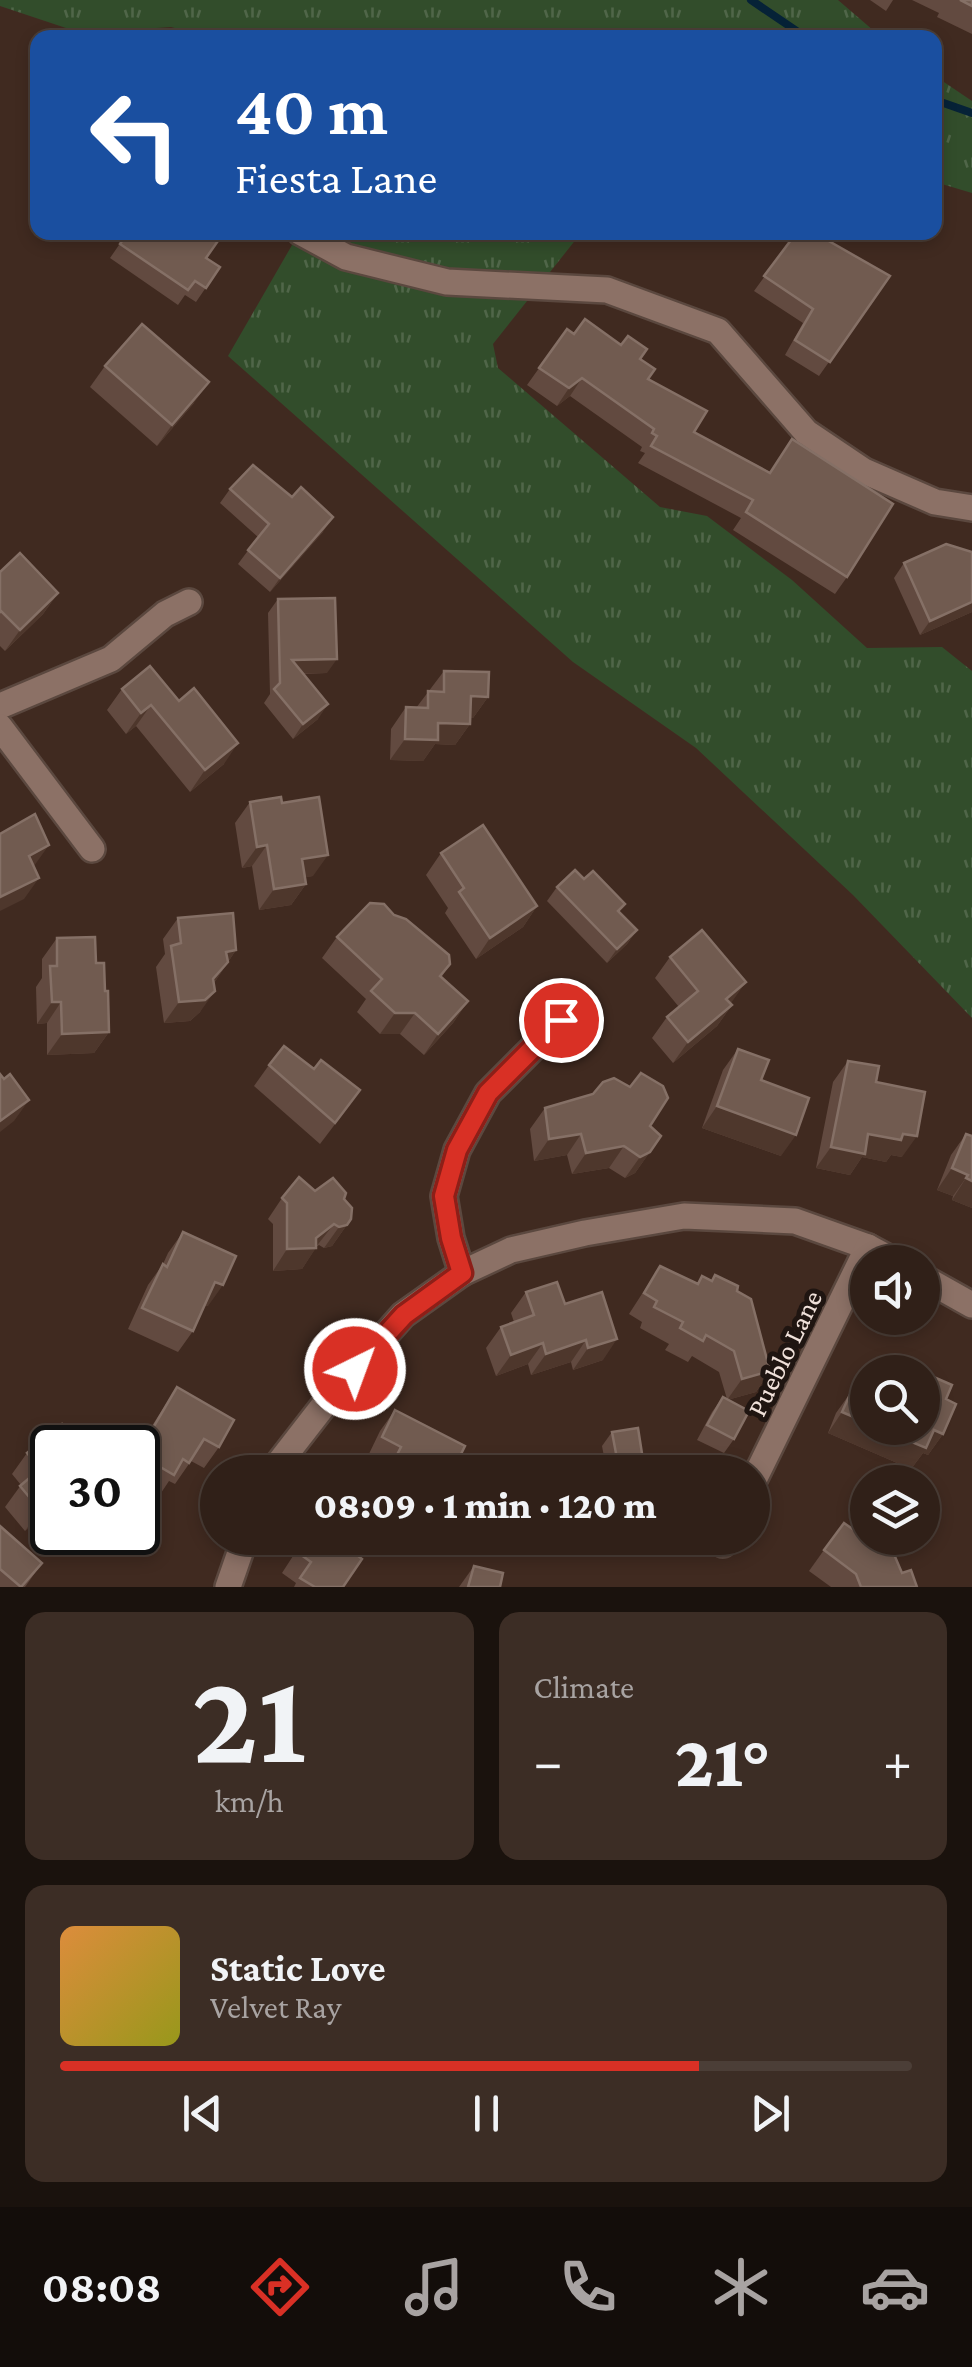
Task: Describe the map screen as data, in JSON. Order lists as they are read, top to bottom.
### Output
{
  "streets": {
    "street": ["Pueblo Lane"]
  },
  "page": {
    "turn": ["40 m", "Fiesta Lane"],
    "limit": "30",
    "trip": "08:09 · 1 min · 120 m",
    "tile": [
      ["21", "km/h"],
      "Climate"
    ],
    "heat": ["−", "21°", "+"],
    "song": ["Static Love", "Velvet Ray"],
    "tabs": "08:08"
  }
}
